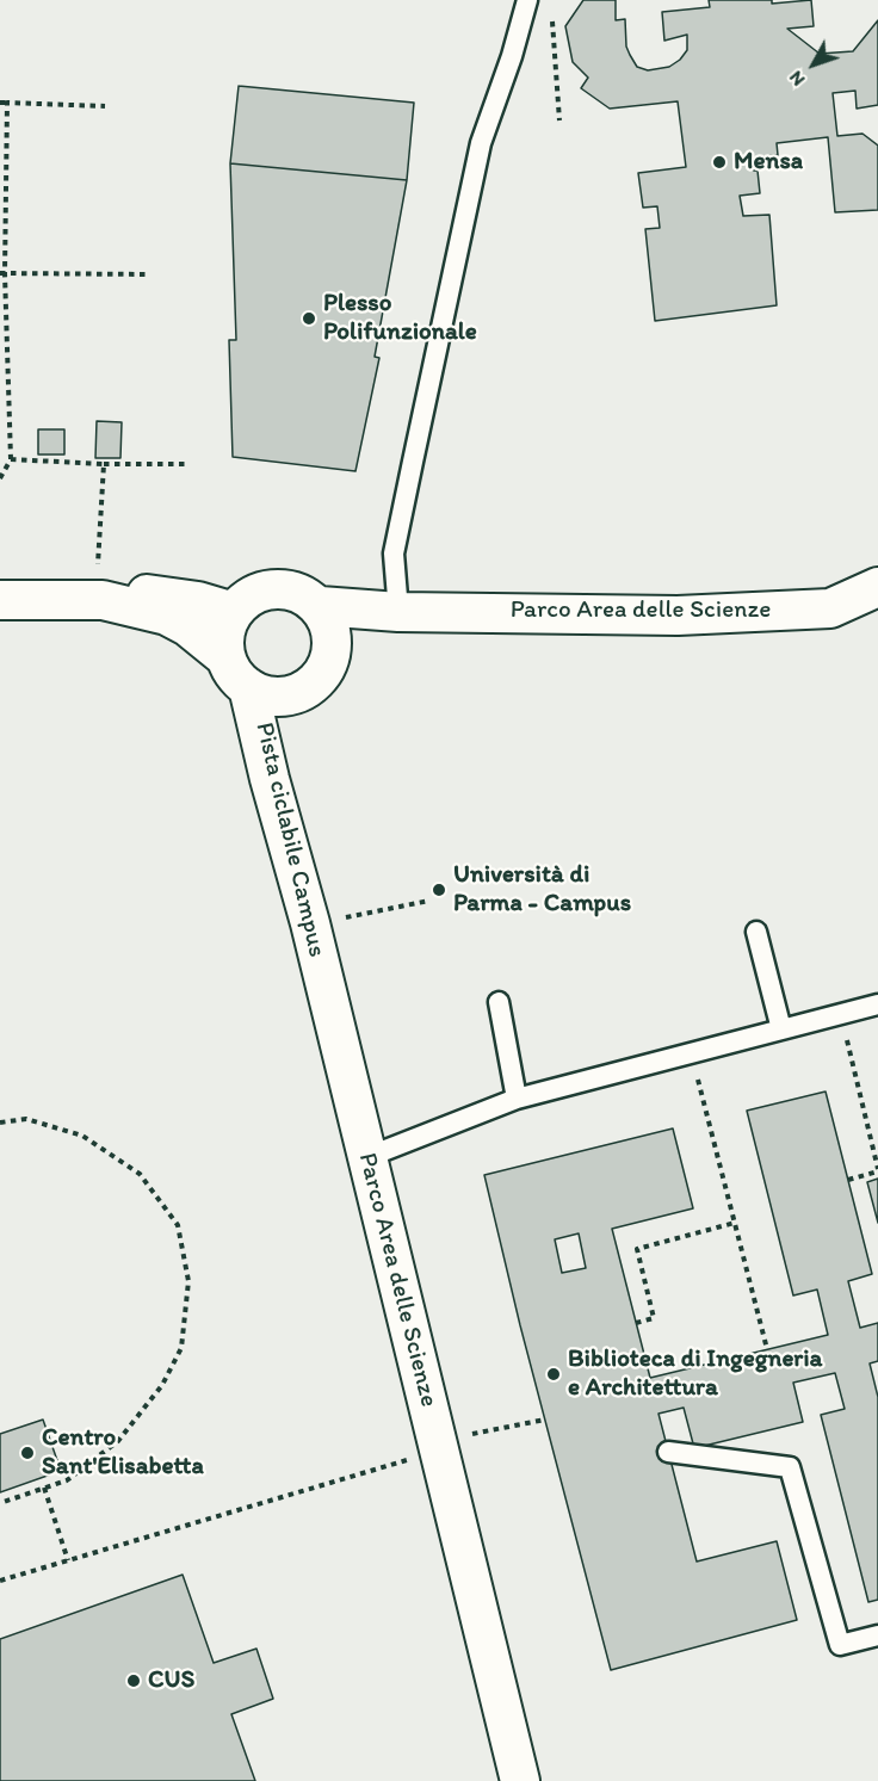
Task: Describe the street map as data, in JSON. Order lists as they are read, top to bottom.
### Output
{
  "streets": {
    "street": ["Parco Area delle Scienze"]
  },
  "places": [
    "Mensa",
    "Plesso Polifunzionale",
    "Università di Parma - Campus",
    "Biblioteca di Ingegneria e Architettura",
    "Centro Sant'Elisabetta",
    "CUS"
  ],
  "north": "bottom left"
}
